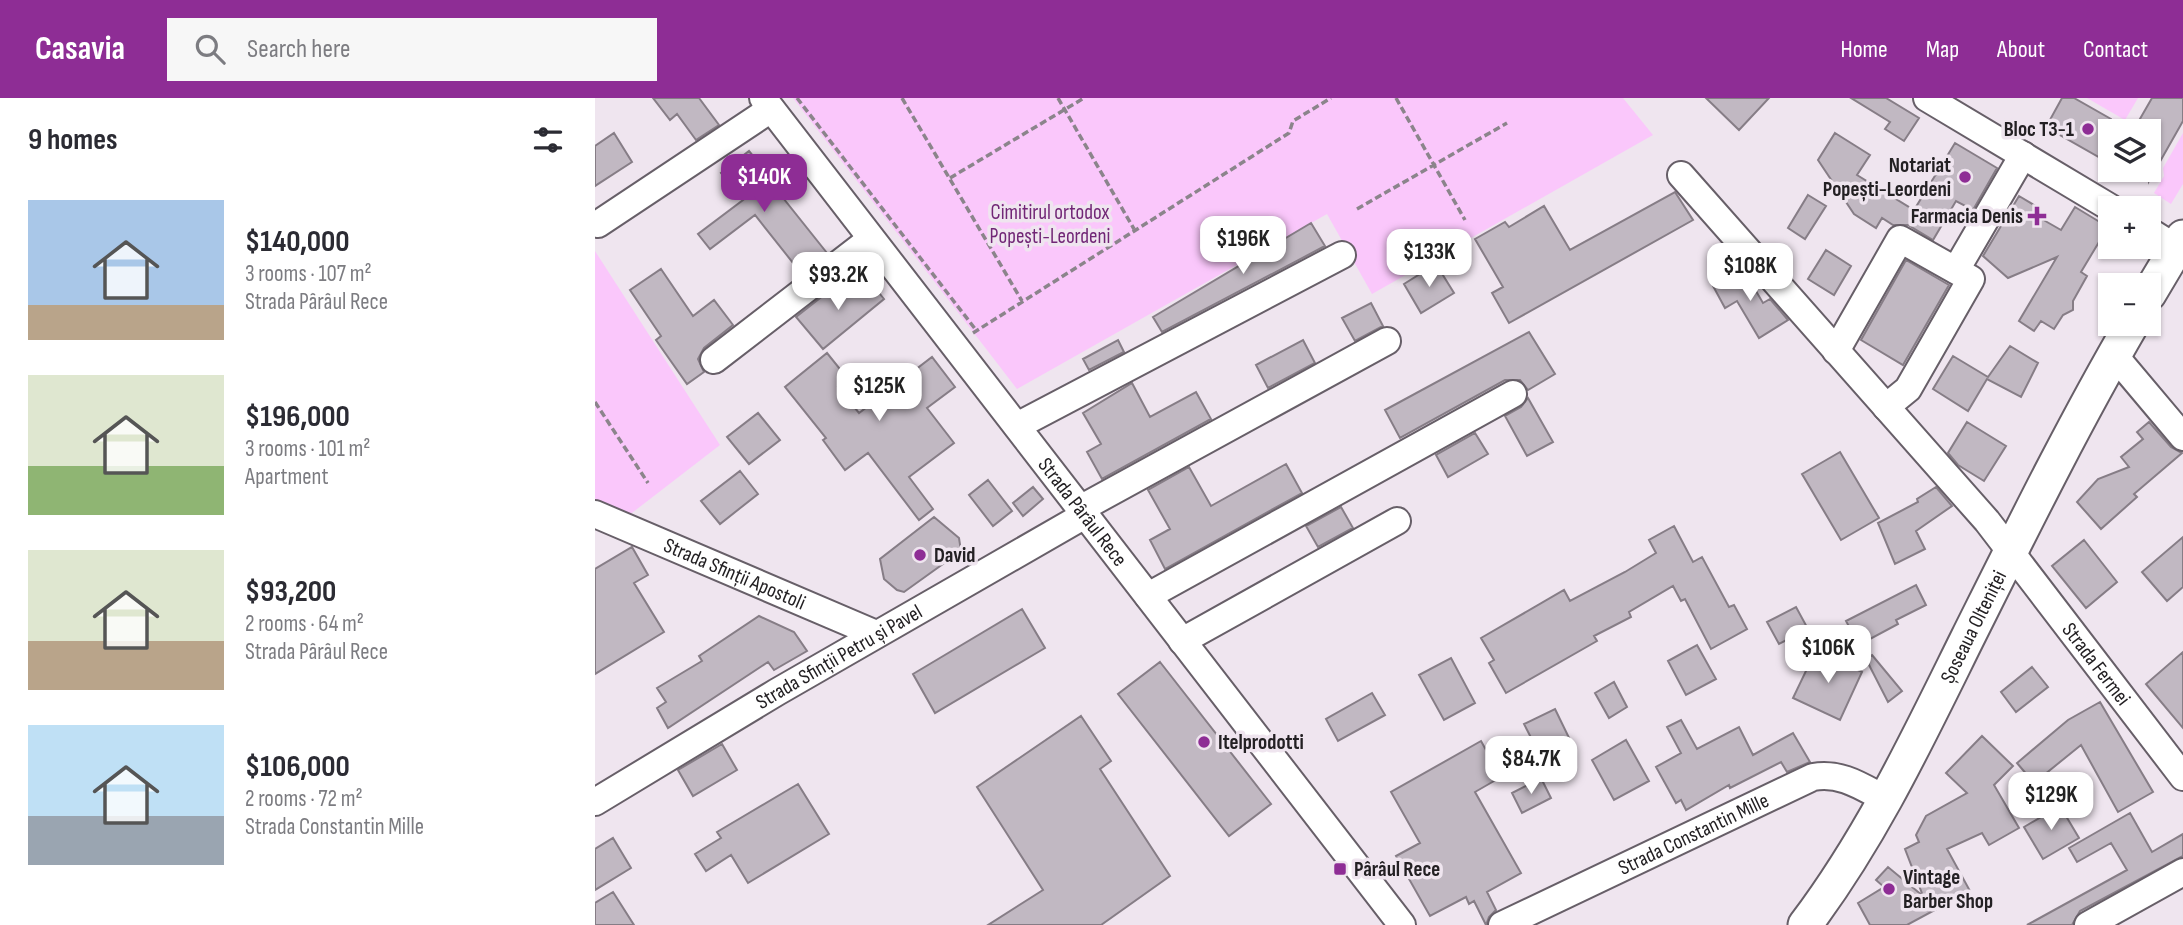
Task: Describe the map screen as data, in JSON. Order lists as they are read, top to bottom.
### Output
{
  "streets": {
    "main road": ["Șoseaua Olteniței"],
    "street": [
      "Strada Pârâul Rece",
      "Strada Sfinții Apostoli",
      "Strada Sfinții Petru și Pavel",
      "Strada Fermei",
      "Strada Constantin Mille"
    ]
  },
  "crossings": [
    ["Strada Pârâul Rece", "Strada Sfinții Petru și Pavel"],
    ["Strada Sfinții Apostoli", "Strada Sfinții Petru și Pavel"],
    ["Șoseaua Olteniței", "Strada Fermei"],
    ["Șoseaua Olteniței", "Strada Constantin Mille"]
  ],
  "parks": ["Cimitirul ortodox Popești-Leordeni"],
  "places": {
    "other": [
      "Bloc T3-1",
      "Notariat Popești-Leordeni",
      "David",
      "Itelprodotti",
      "Vintage Barber Shop"
    ],
    "health": ["Farmacia Denis"],
    "transit": ["Pârâul Rece"]
  },
  "page": {
    "header": "Casavia",
    "search": "Search here",
    "nav": [
      "Home",
      "Map",
      "About",
      "Contact"
    ],
    "heading": "9 homes",
    "map_buttons": ["+", "−"],
    "price": [
      "$140K",
      "$196K",
      "$133K",
      "$108K",
      "$93.2K",
      "$125K",
      "$106K",
      "$84.7K",
      "$129K"
    ],
    "list": [
      {
        "name": "$140,000",
        "note": "3 rooms · 107 m² · Strada Pârâul Rece"
      },
      {
        "name": "$196,000",
        "note": "3 rooms · 101 m² · Apartment"
      },
      {
        "name": "$93,200",
        "note": "2 rooms · 64 m² · Strada Pârâul Rece"
      },
      {
        "name": "$106,000",
        "note": "2 rooms · 72 m² · Strada Constantin Mille"
      }
    ]
  }
}
